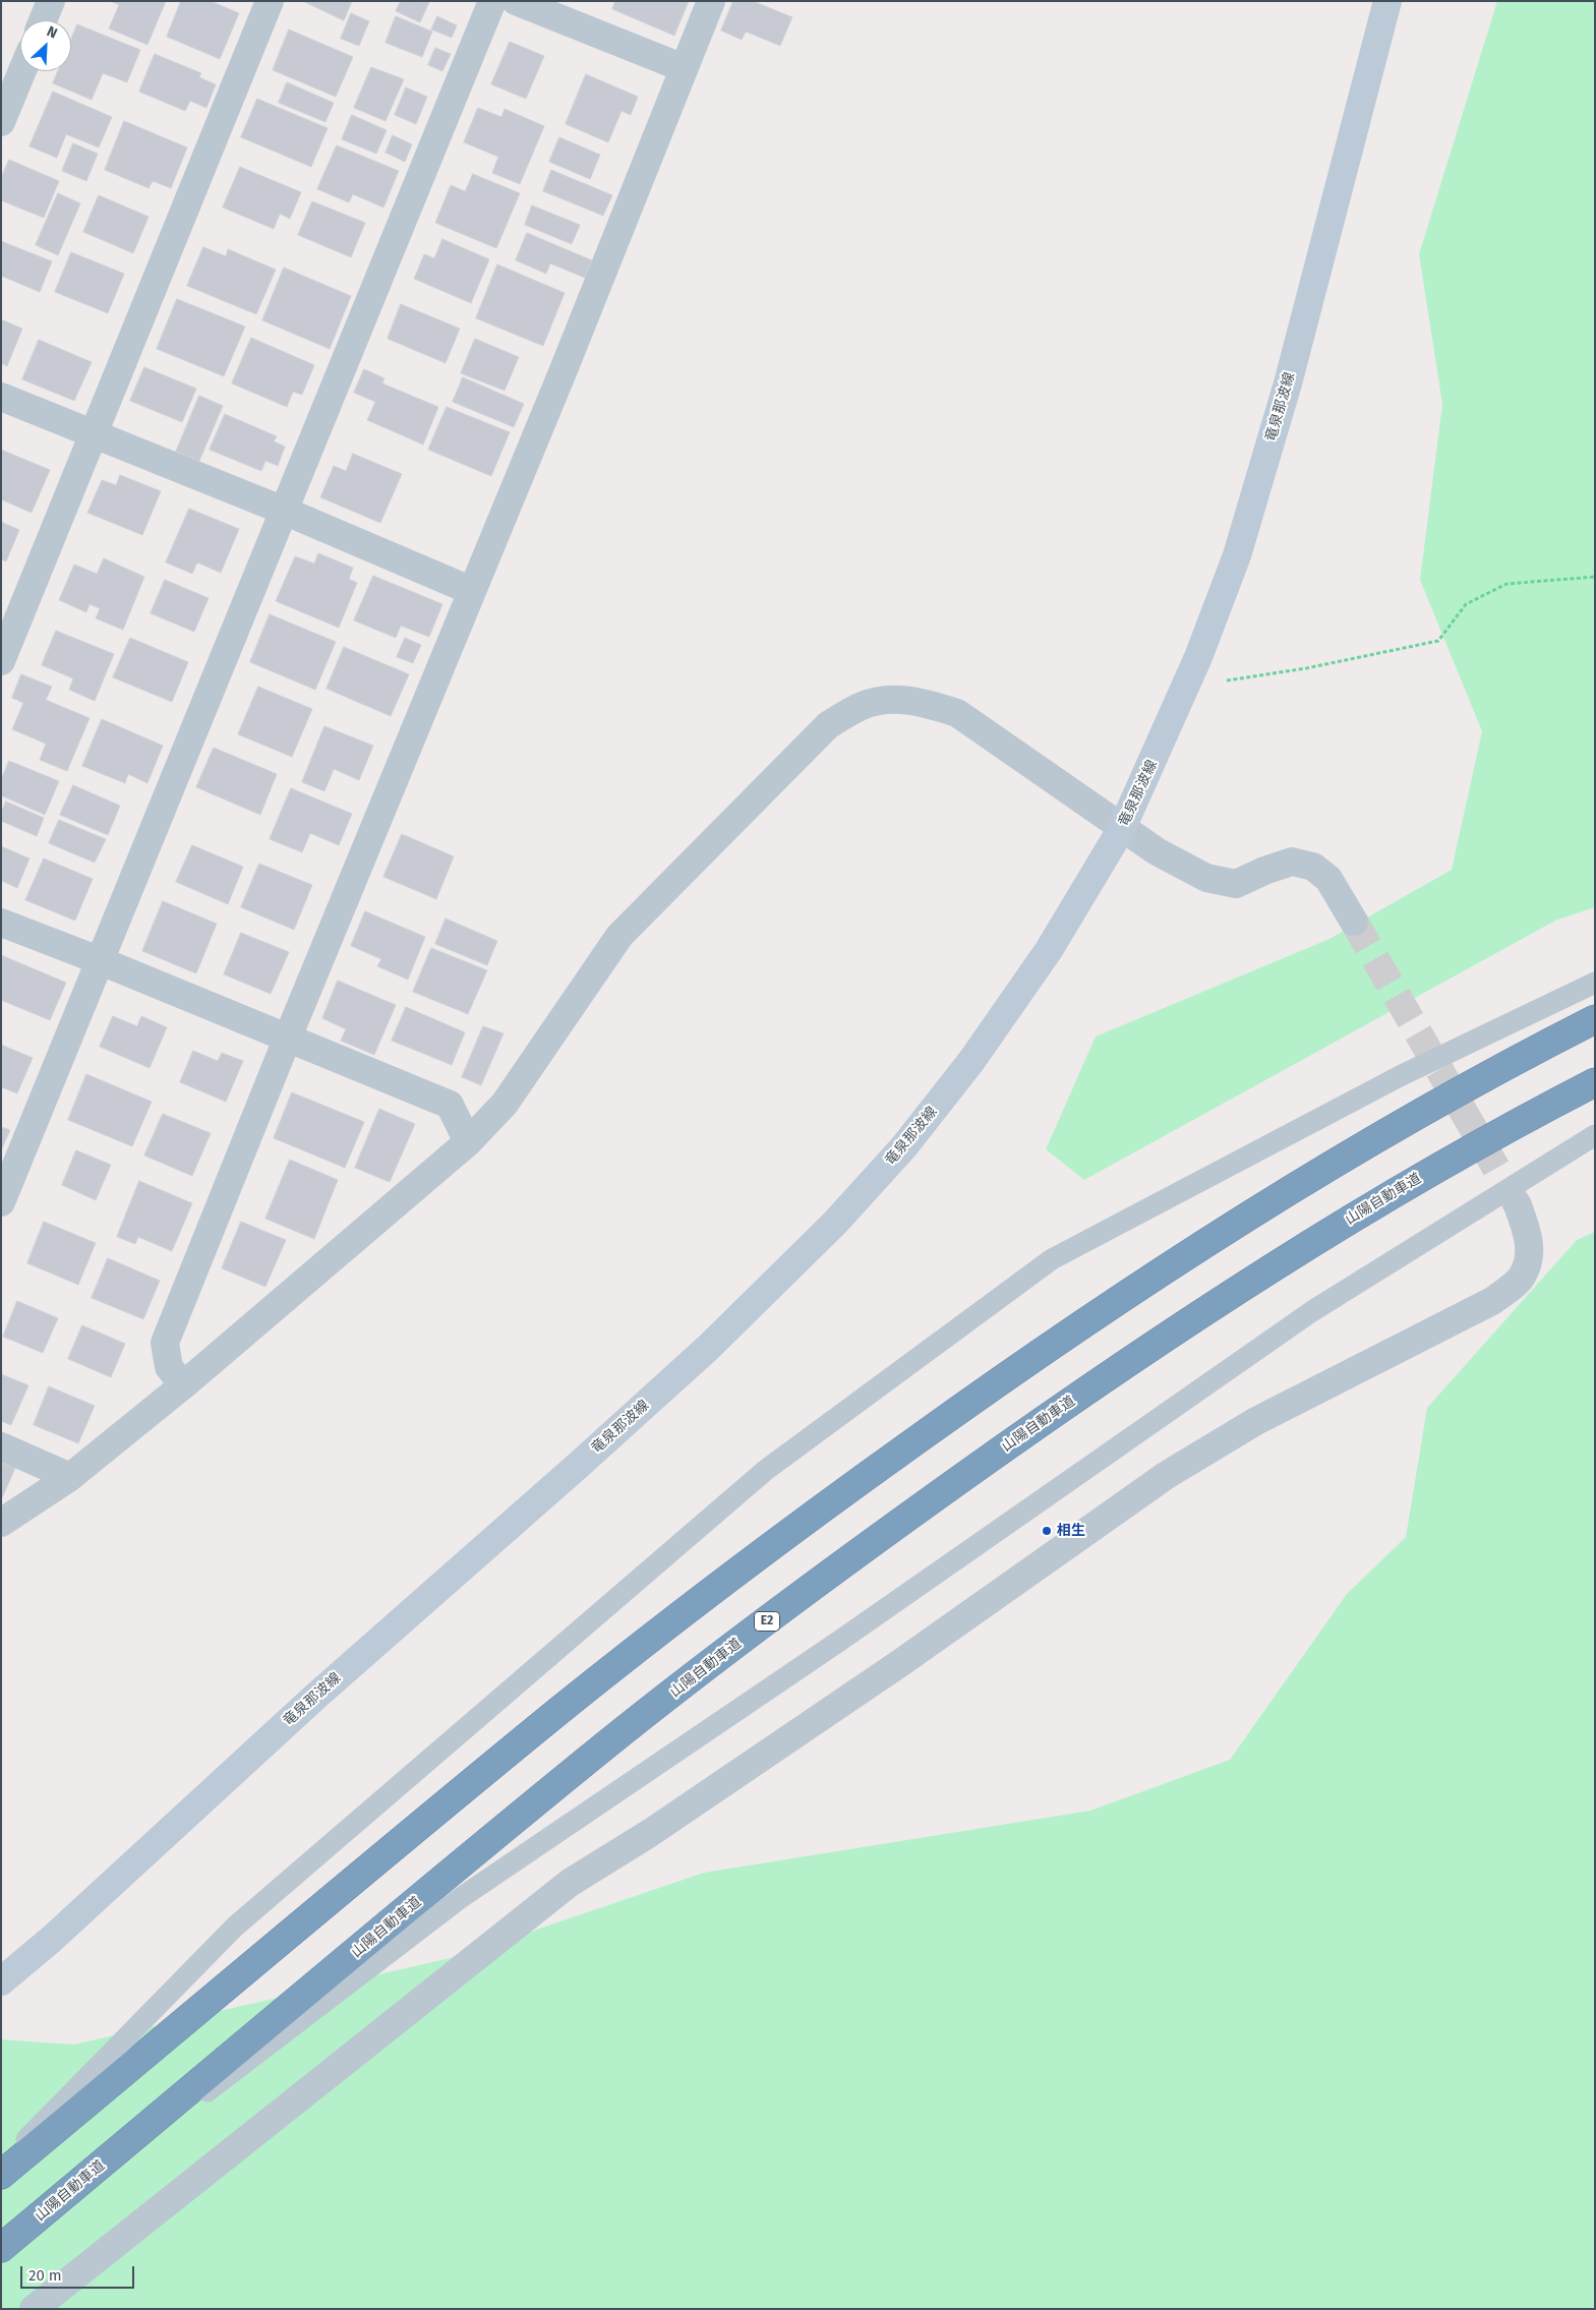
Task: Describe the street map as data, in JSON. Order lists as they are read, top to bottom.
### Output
{
  "streets": {
    "highway": ["山陽自動車道", "E2"],
    "main road": ["竜泉那波線"]
  },
  "places": ["相生"],
  "scale_bar": "20 m",
  "north": "top right"
}
